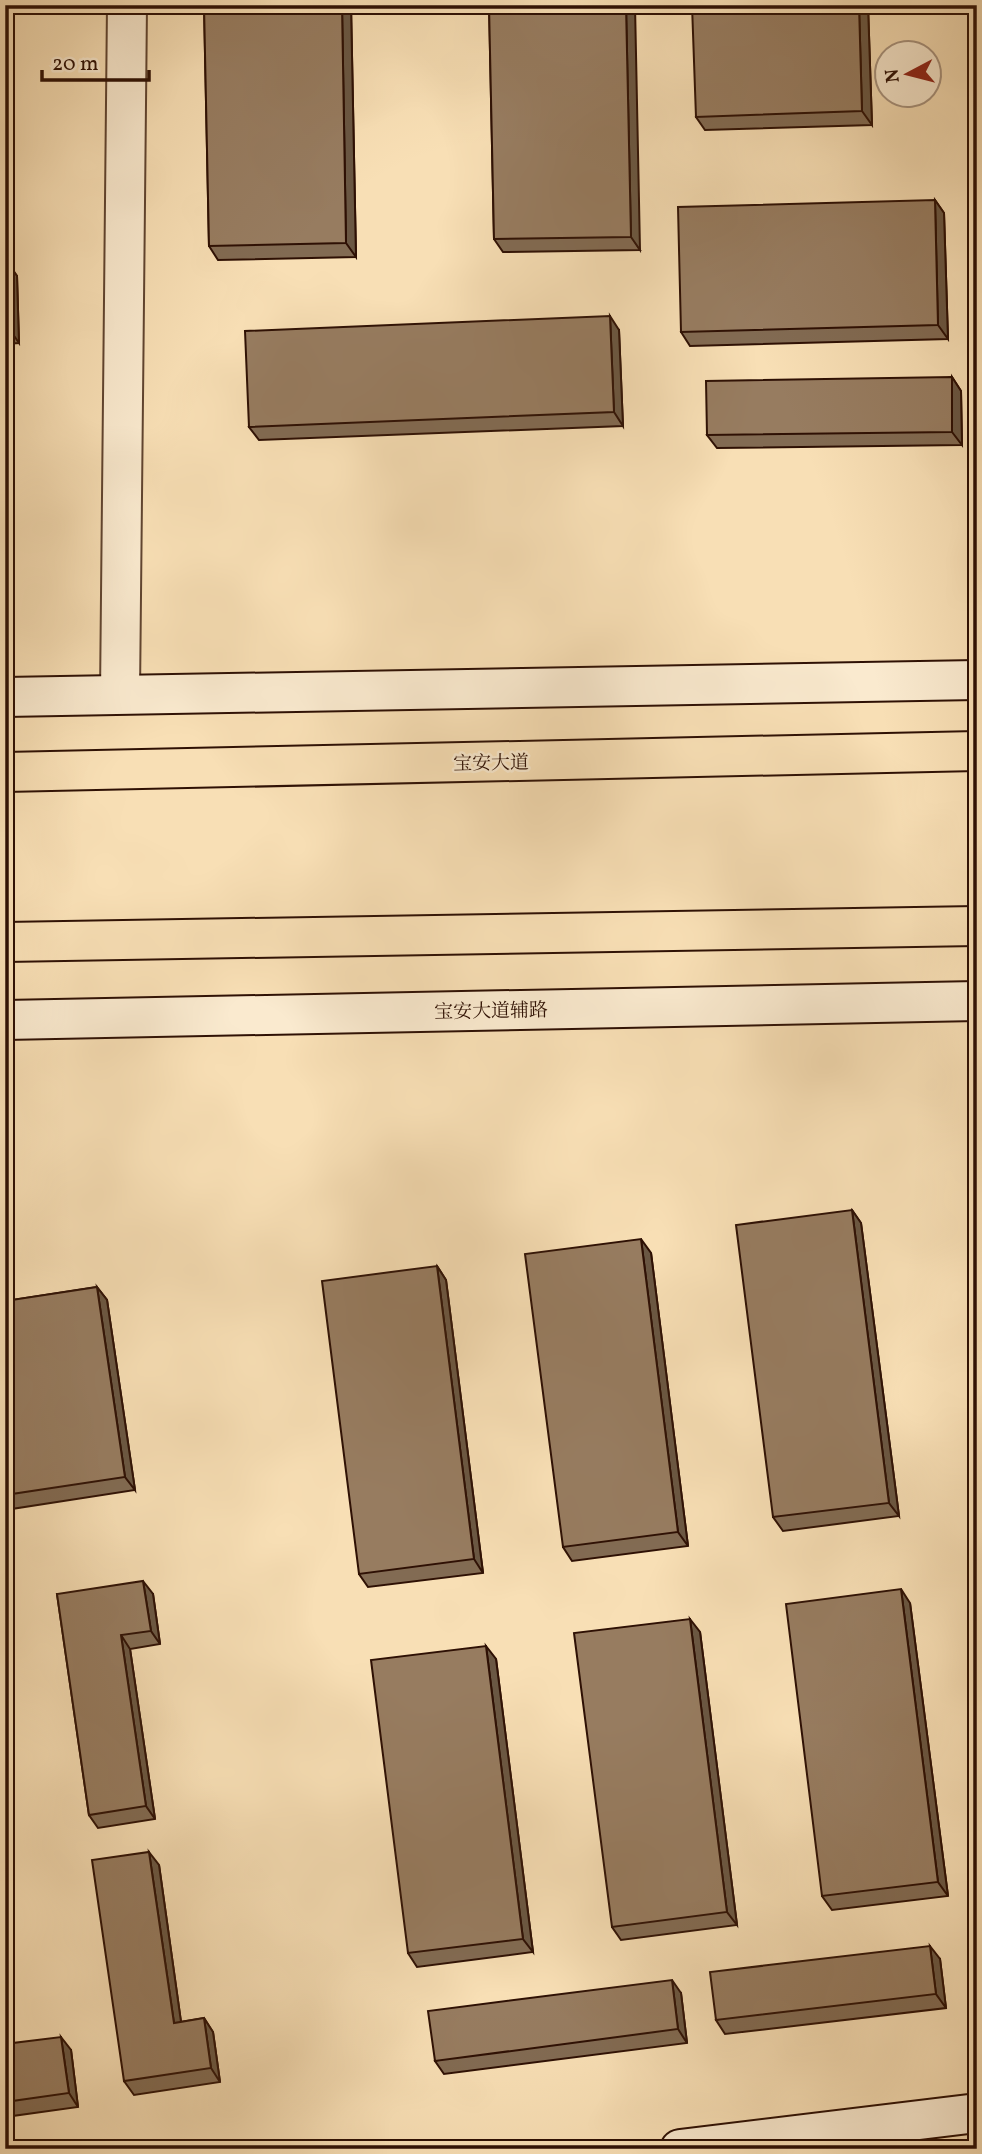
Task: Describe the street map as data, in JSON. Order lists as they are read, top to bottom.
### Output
{
  "streets": {
    "main road": ["宝安大道", "宝安大道辅路"]
  },
  "scale_bar": "20 m",
  "north": "left"
}
